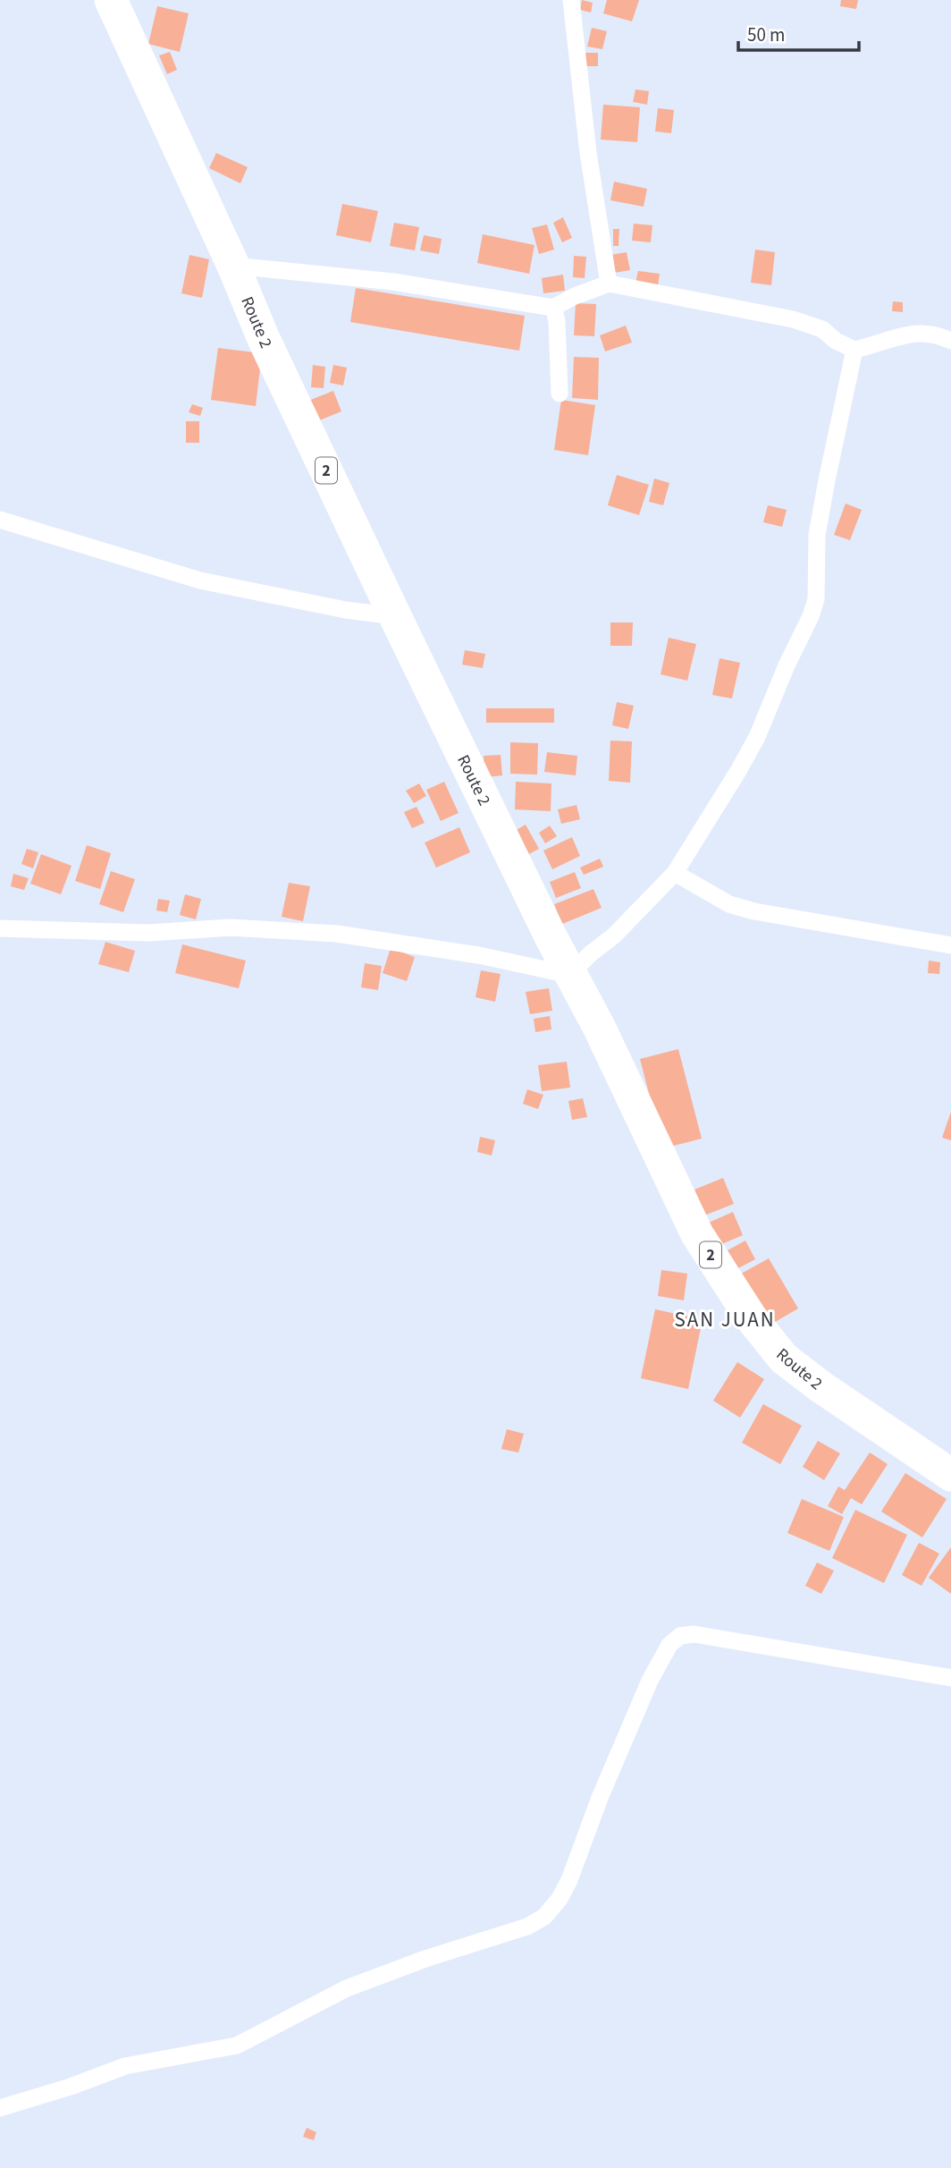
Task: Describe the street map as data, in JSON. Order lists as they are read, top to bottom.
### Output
{
  "streets": {
    "highway": ["Route 2", "2"]
  },
  "districts": ["SAN JUAN"],
  "scale_bar": "50 m"
}
